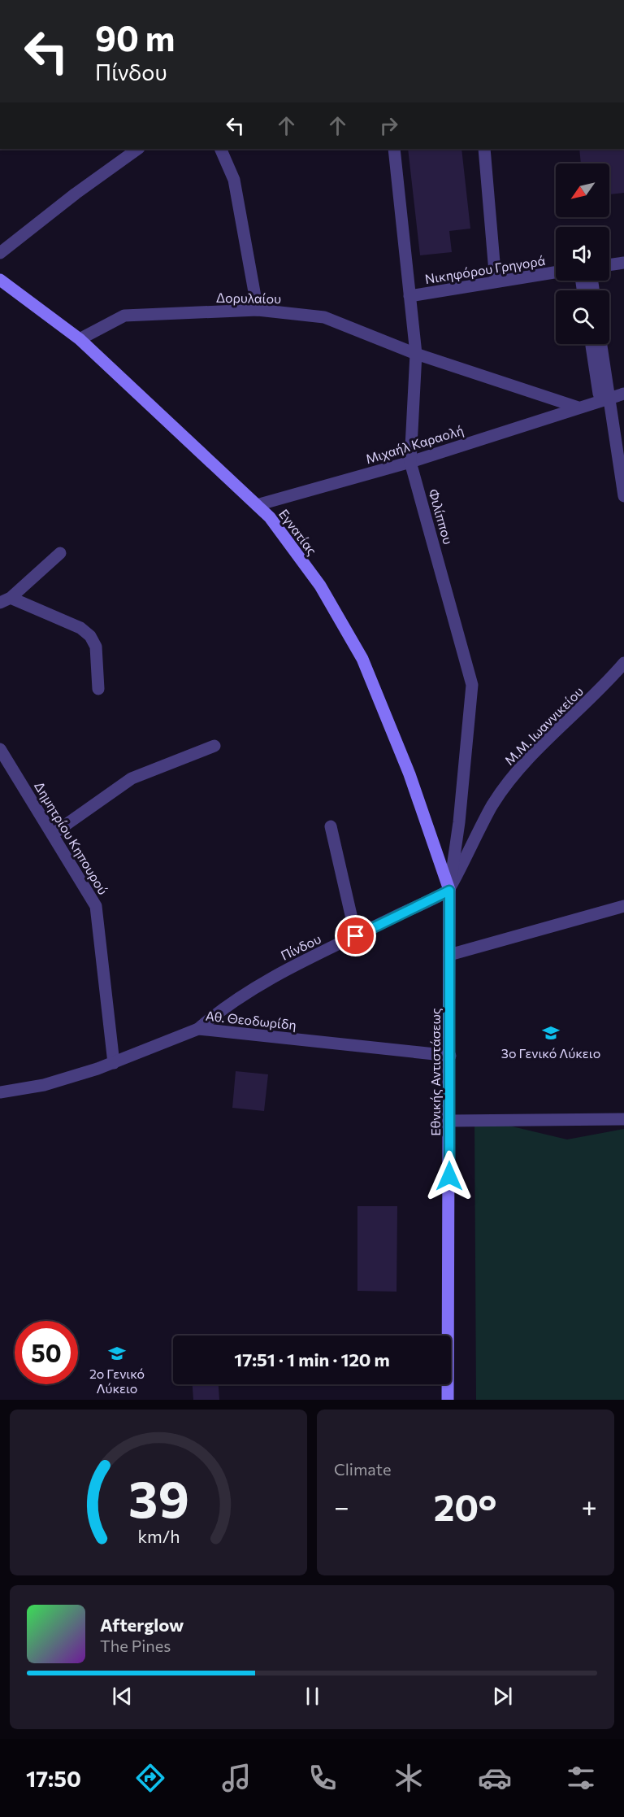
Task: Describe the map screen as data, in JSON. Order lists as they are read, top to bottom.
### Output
{
  "streets": {
    "main road": ["Εγνατίας", "Εθνικής Αντιστάσεως"],
    "street": [
      "Νικηφόρου Γρηγορά",
      "Δορυλαίου",
      "Μιχαήλ Καραολή",
      "Φιλίππου",
      "Μ.Μ. Ιωαννικείου",
      "Δημητρίου Κηπουρού",
      "Πίνδου",
      "Αθ. Θεοδωρίδη"
    ]
  },
  "crossings": [
    ["Νικηφόρου Γρηγορά", "Φιλίππου"],
    ["Δορυλαίου", "Φιλίππου"],
    ["Δορυλαίου", "Εγνατίας"],
    ["Μιχαήλ Καραολή", "Φιλίππου"],
    ["Μιχαήλ Καραολή", "Εγνατίας"],
    ["Φιλίππου", "Εγνατίας"],
    ["Φιλίππου", "Μ.Μ. Ιωαννικείου"],
    ["Φιλίππου", "Πίνδου"],
    ["Φιλίππου", "Εθνικής Αντιστάσεως"],
    ["Εγνατίας", "Μ.Μ. Ιωαννικείου"],
    ["Εγνατίας", "Πίνδου"],
    ["Εγνατίας", "Εθνικής Αντιστάσεως"],
    ["Μ.Μ. Ιωαννικείου", "Πίνδου"],
    ["Μ.Μ. Ιωαννικείου", "Εθνικής Αντιστάσεως"],
    ["Δημητρίου Κηπουρού", "Αθ. Θεοδωρίδη"],
    ["Πίνδου", "Αθ. Θεοδωρίδη"],
    ["Πίνδου", "Εθνικής Αντιστάσεως"],
    ["Αθ. Θεοδωρίδη", "Εθνικής Αντιστάσεως"]
  ],
  "places": {
    "school or university": ["3ο Γενικό Λύκειο", "2ο Γενικό Λύκειο"]
  },
  "north": "bottom left",
  "page": {
    "turn": ["90 m", "Πίνδου"],
    "limit": "50",
    "trip": "17:51 · 1 min · 120 m",
    "tile": "Climate",
    "heat": ["−", "20°", "+"],
    "song": ["Afterglow", "The Pines"],
    "tabs": "17:50",
    "gauge": ["39", "km/h"]
  }
}
